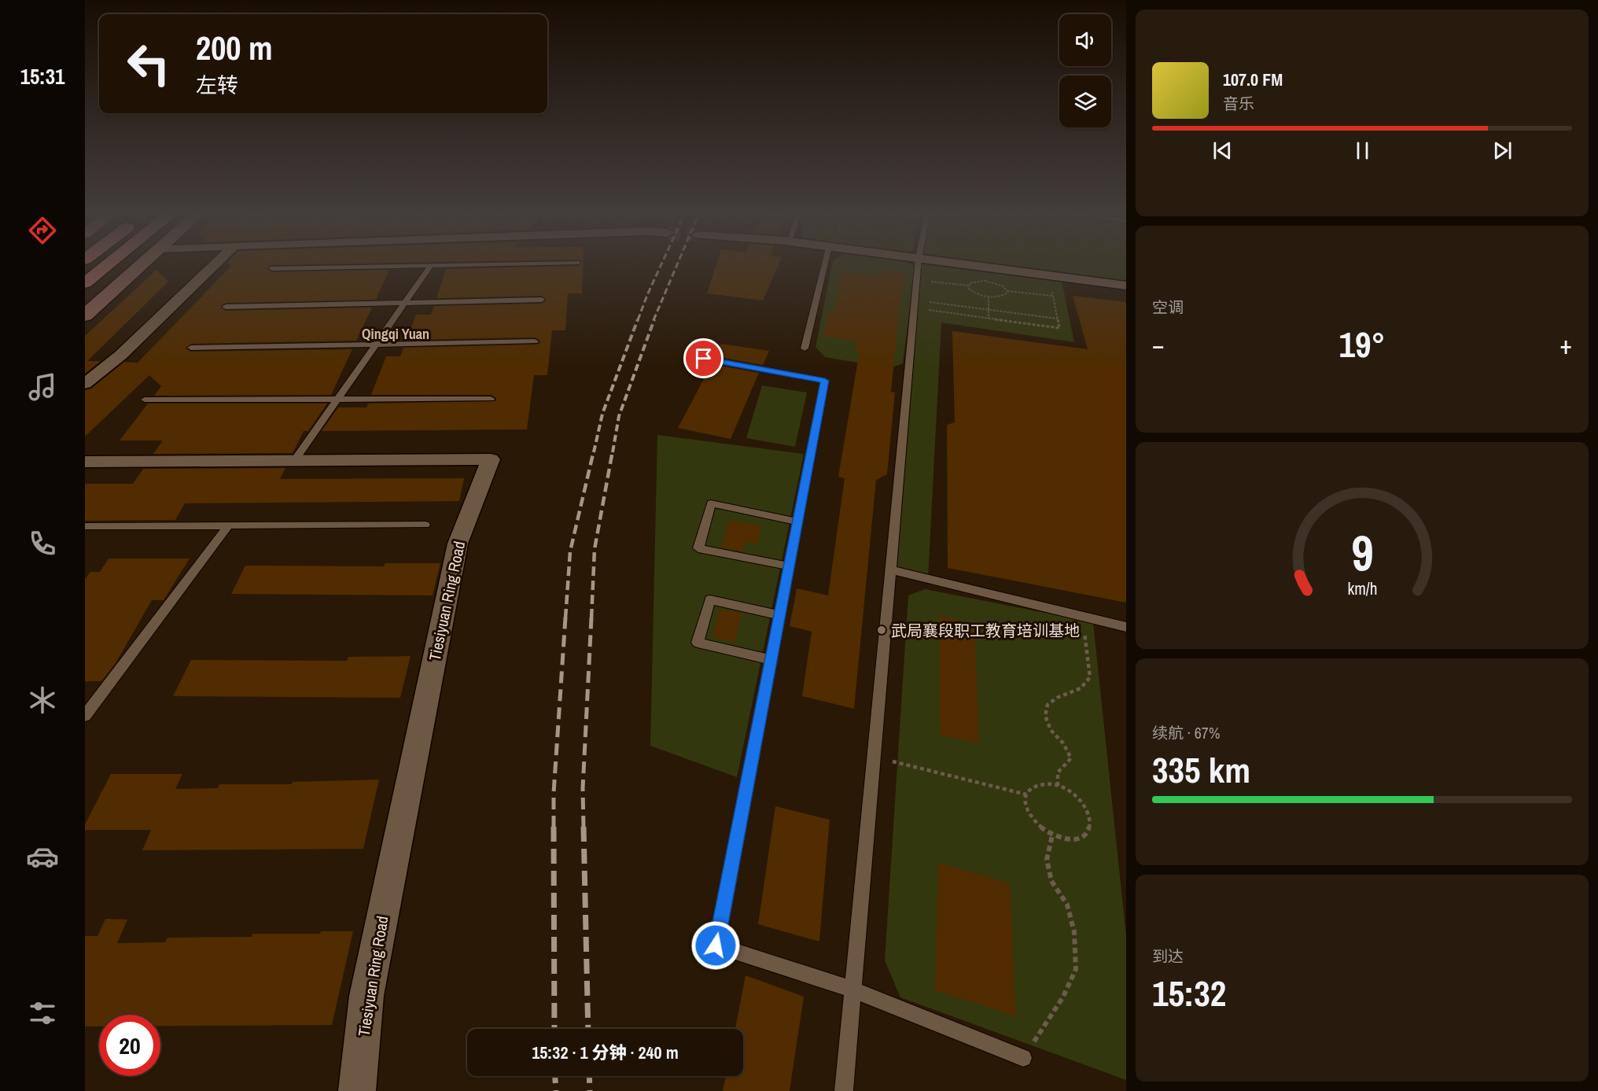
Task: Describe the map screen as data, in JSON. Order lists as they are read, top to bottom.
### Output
{
  "streets": {
    "street": ["Tiesiyuan Ring Road"]
  },
  "districts": ["Qingqi Yuan"],
  "places": ["武局襄段职工教育培训基地"],
  "page": {
    "tabs": "15:31",
    "turn": ["200 m", "左转"],
    "song": ["107.0 FM", "音乐"],
    "tile": [
      "空调",
      ["续航 · 67%", "335 km"],
      ["到达", "15:32"]
    ],
    "heat": ["−", "19°", "+"],
    "limit": "20",
    "trip": "15:32 · 1 分钟 · 240 m",
    "gauge": ["9", "km/h"]
  }
}
